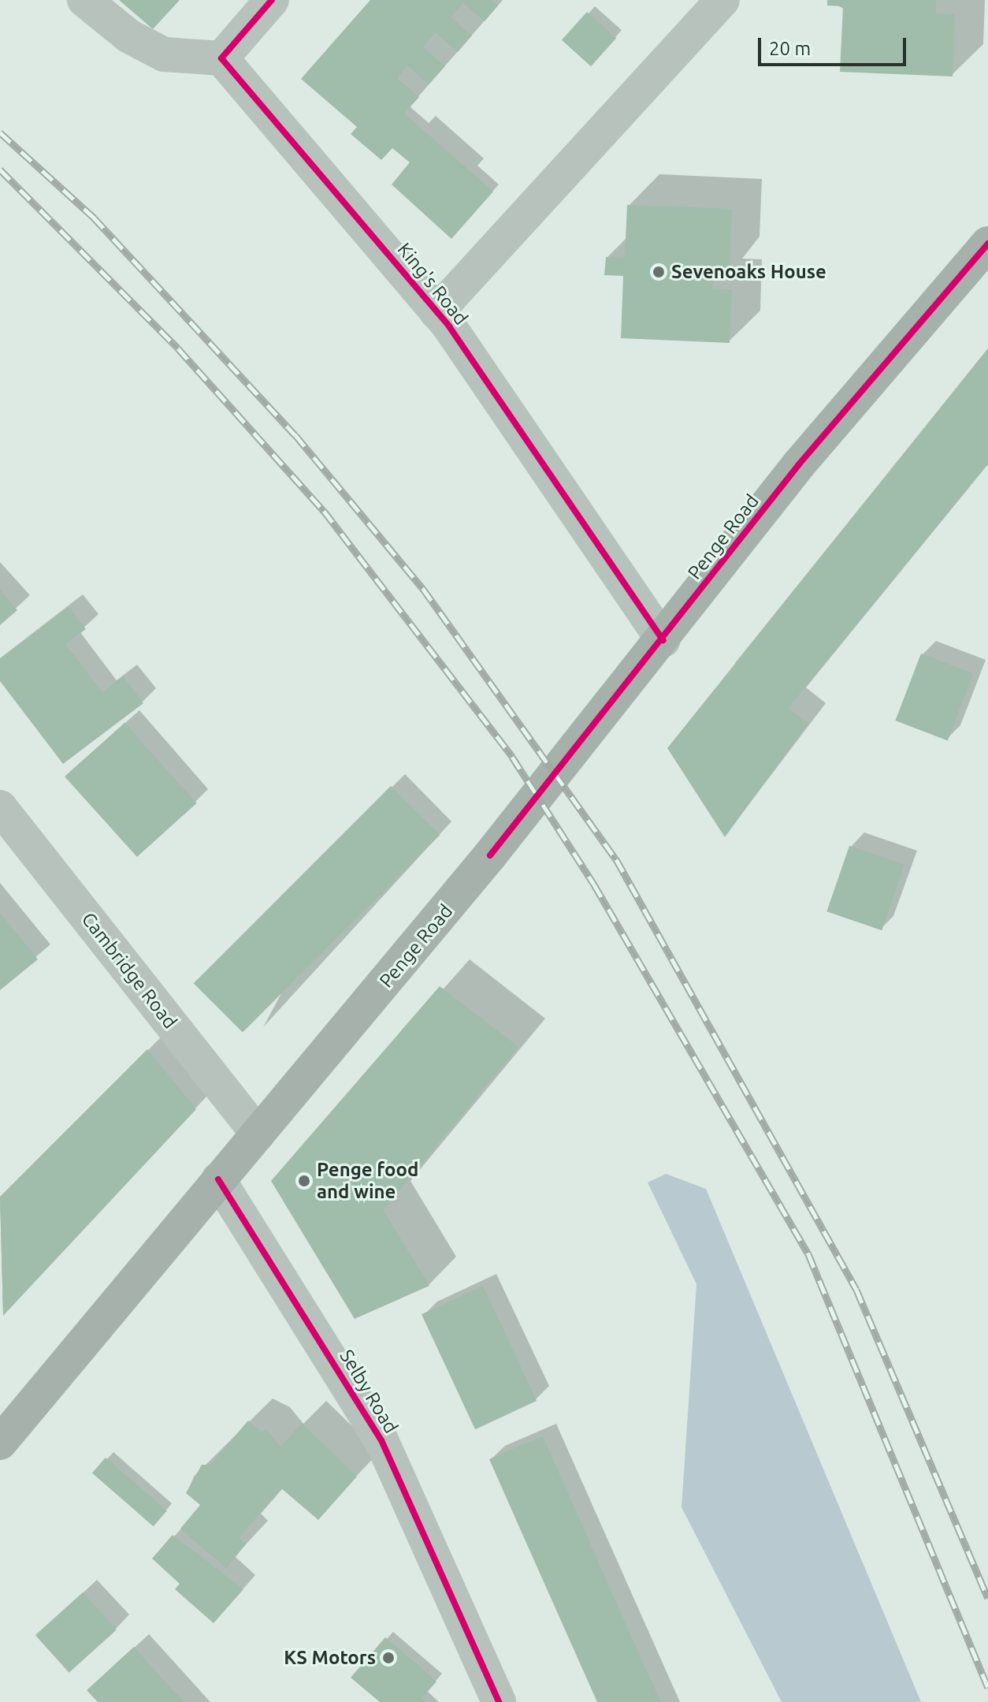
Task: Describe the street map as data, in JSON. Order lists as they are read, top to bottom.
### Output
{
  "streets": {
    "main road": ["Penge Road"],
    "street": ["King's Road", "Cambridge Road", "Selby Road"]
  },
  "crossings": [
    ["King's Road", "Penge Road"],
    ["Penge Road", "Cambridge Road"],
    ["Penge Road", "Selby Road"]
  ],
  "places": ["Sevenoaks House", "Penge food and wine", "KS Motors"],
  "scale_bar": "20 m"
}
